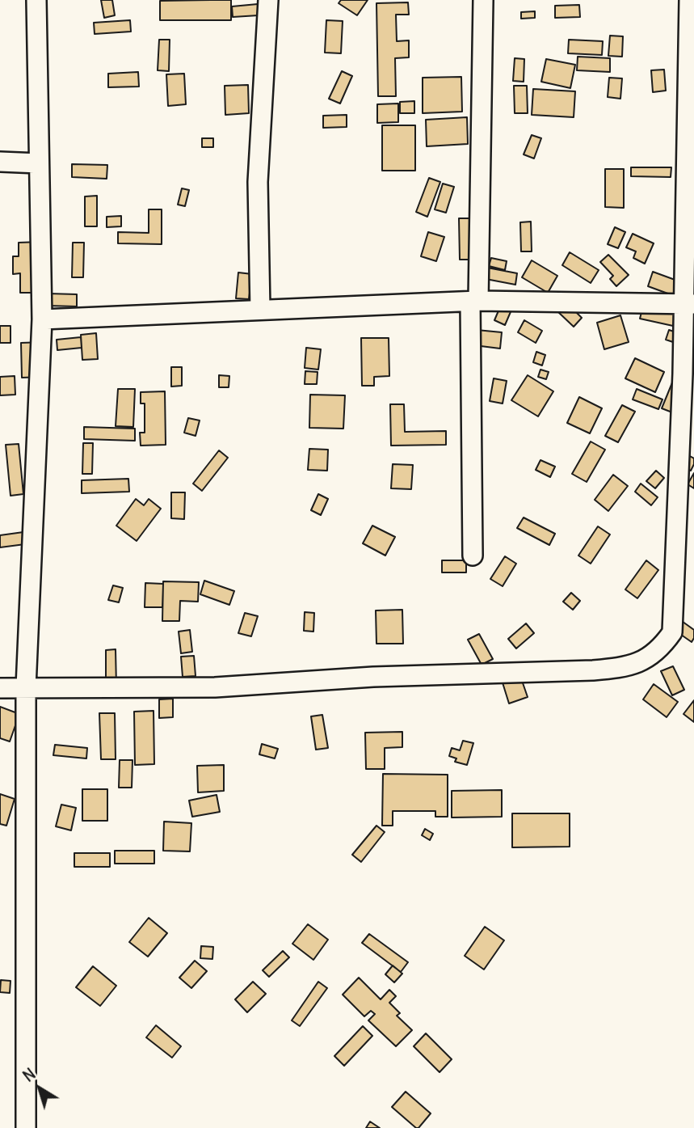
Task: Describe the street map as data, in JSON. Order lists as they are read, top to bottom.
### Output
{
  "north": "top left"
}
